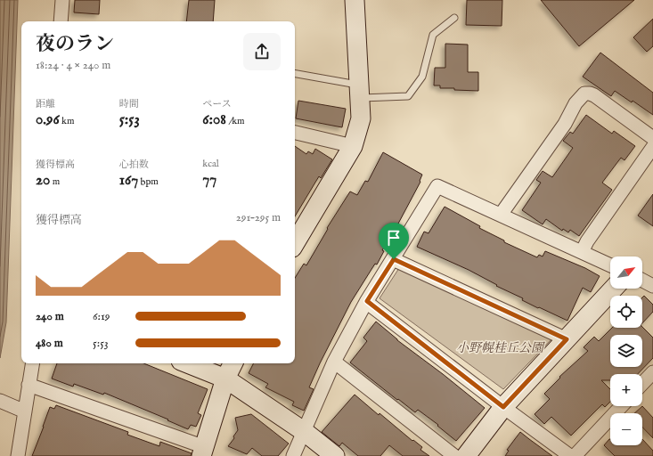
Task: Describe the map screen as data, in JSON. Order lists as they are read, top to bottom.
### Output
{
  "parks": ["小野幌桂丘公園"],
  "north": "top right",
  "page": {
    "heading": ["夜のラン", "18:24 · 4 × 240 m"],
    "stats": [
      ["距離", "0.96 km"],
      ["時間", "5:53"],
      ["ペース", "6:08 /km"],
      ["獲得標高", "20 m"],
      ["心拍数", "167 bpm"],
      ["kcal", "77"]
    ],
    "chart": ["獲得標高", "291–295 m"],
    "map_buttons": ["+", "−"],
    "list": [
      {
        "name": "240 m",
        "note": "6:19"
      },
      {
        "name": "480 m",
        "note": "5:53"
      }
    ]
  }
}
